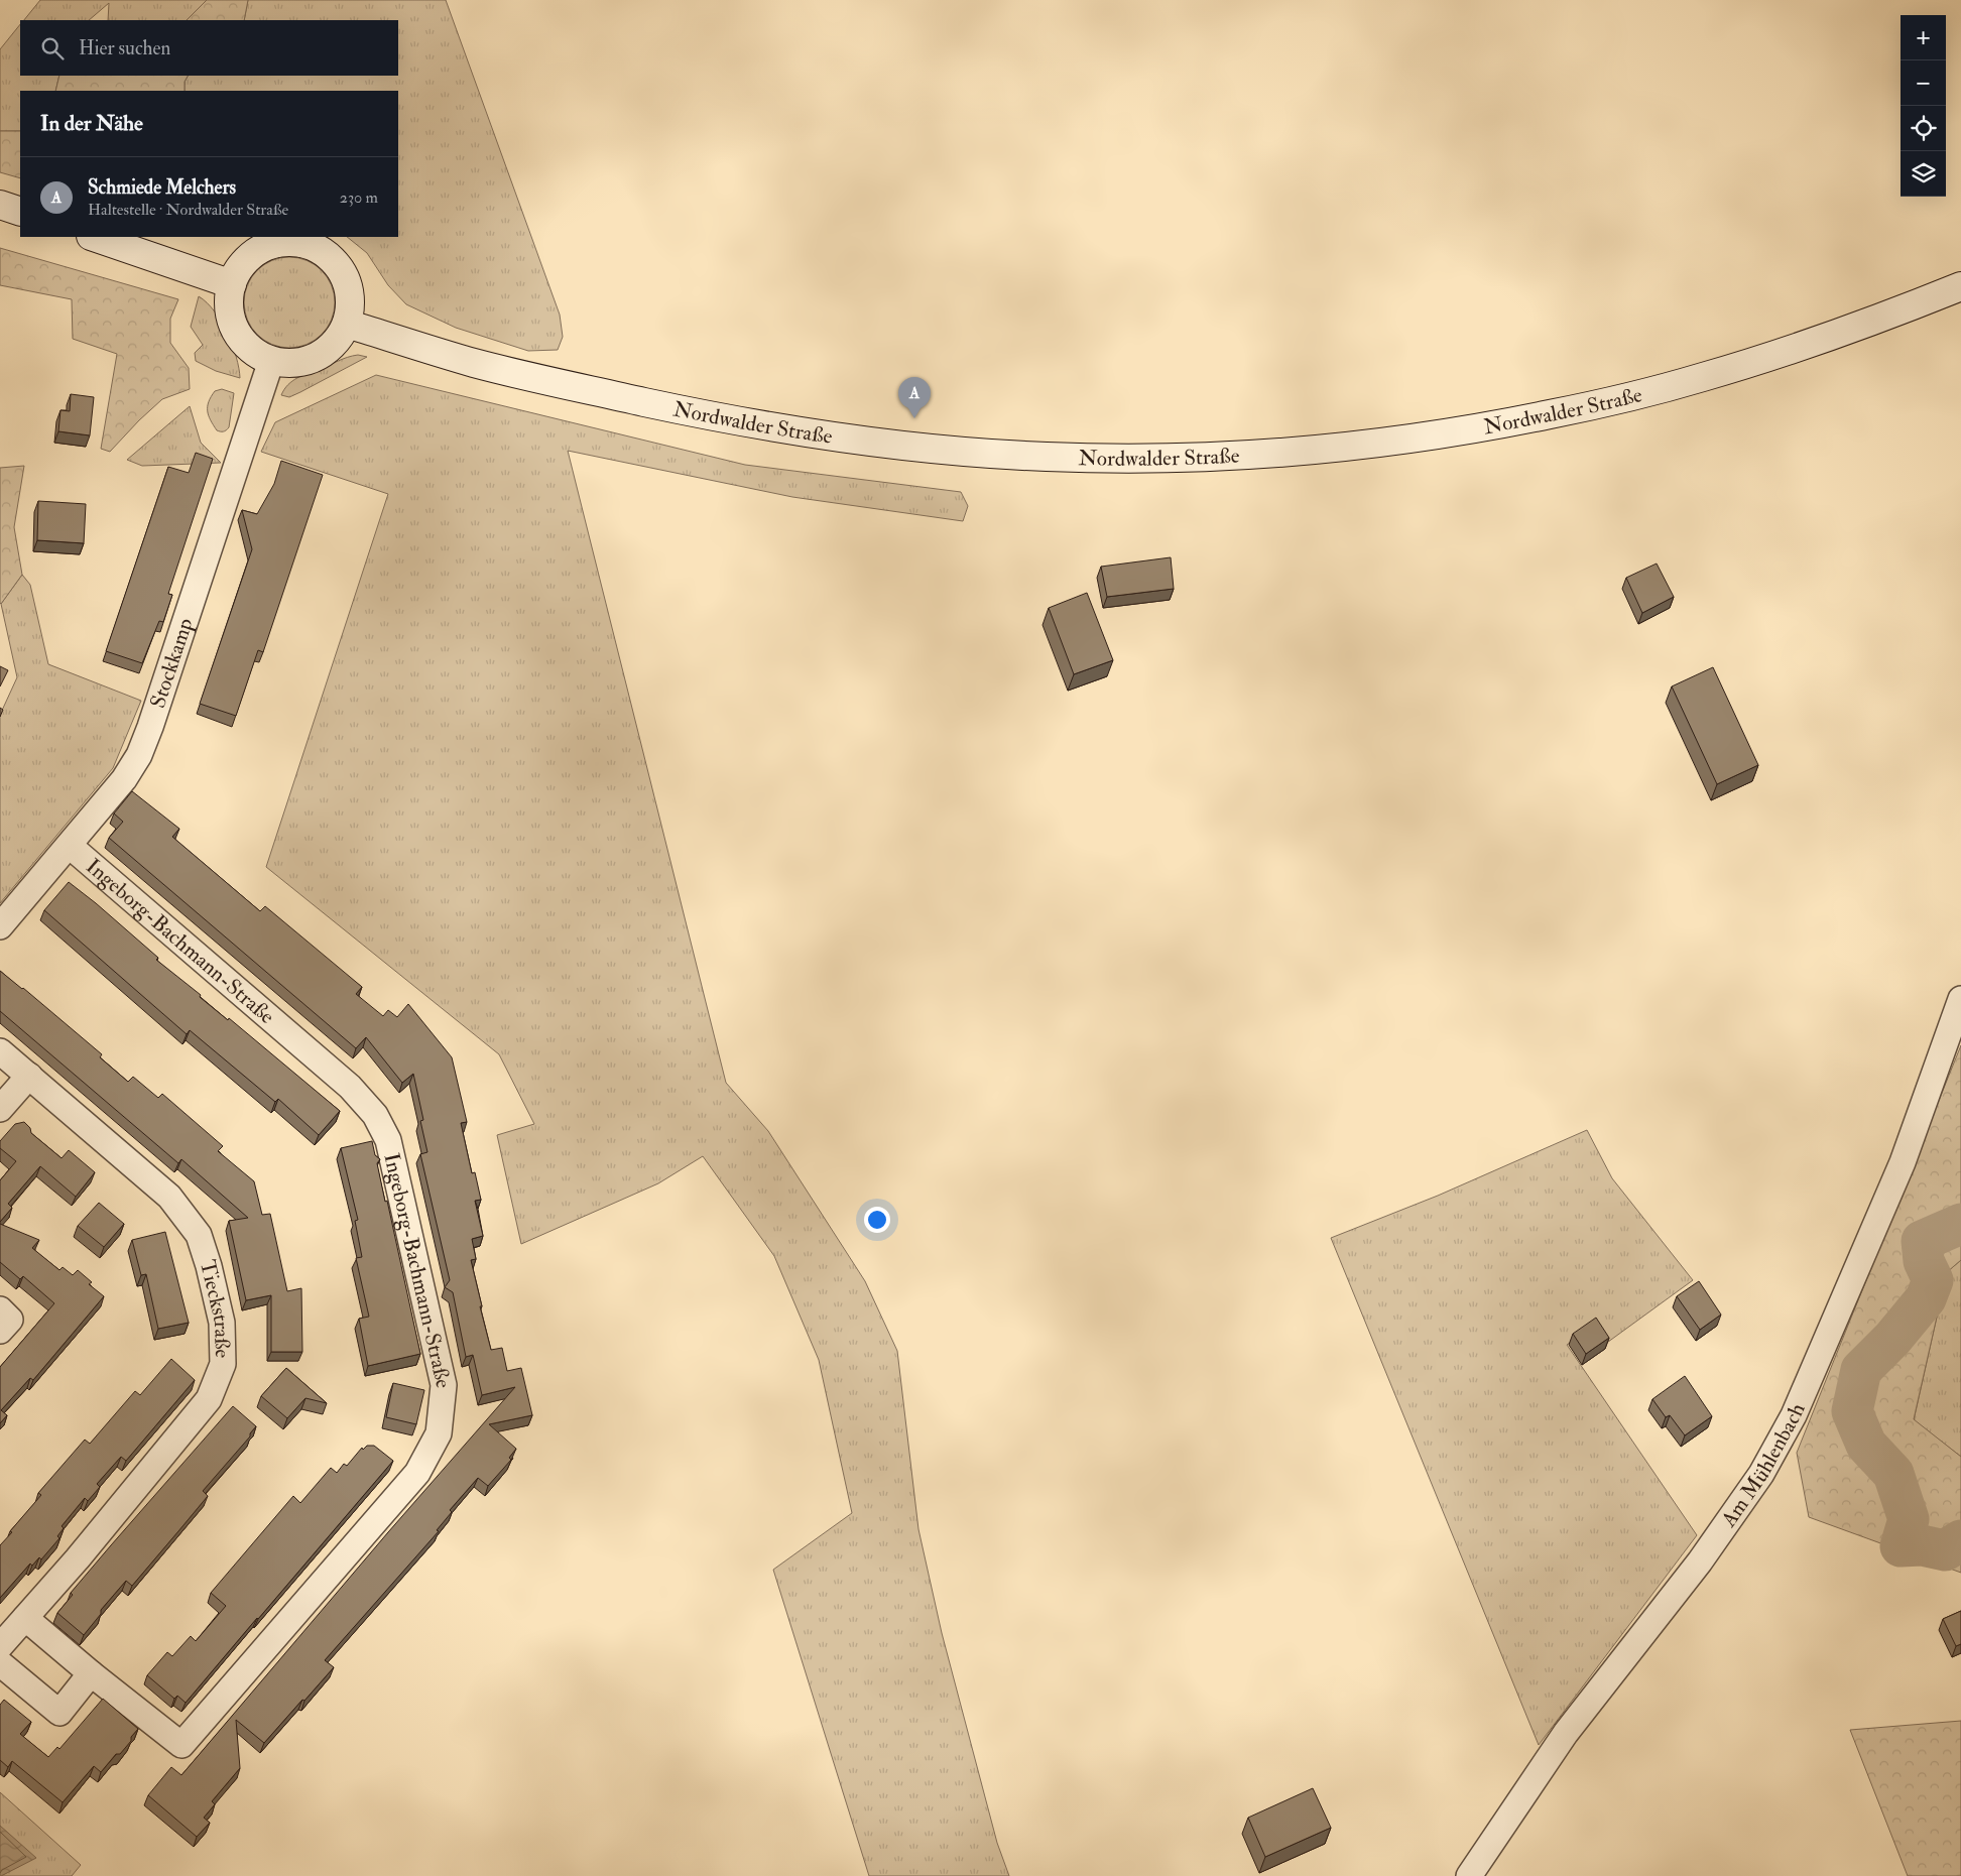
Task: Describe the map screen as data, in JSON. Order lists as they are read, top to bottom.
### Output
{
  "streets": {
    "main road": ["Nordwalder Straße"],
    "street": [
      "Stockkamp",
      "Ingeborg-Bachmann-Straße",
      "Tieckstraße",
      "Am Mühlenbach"
    ]
  },
  "crossings": [
    ["Nordwalder Straße", "Stockkamp"],
    ["Stockkamp", "Ingeborg-Bachmann-Straße"]
  ],
  "page": {
    "map_buttons": ["+", "−"],
    "search": "Hier suchen",
    "heading": "In der Nähe",
    "list": [
      {
        "mark": "A",
        "name": "Schmiede Melchers",
        "note": "Haltestelle · Nordwalder Straße",
        "value": "230 m"
      }
    ],
    "pins": "A"
  }
}
